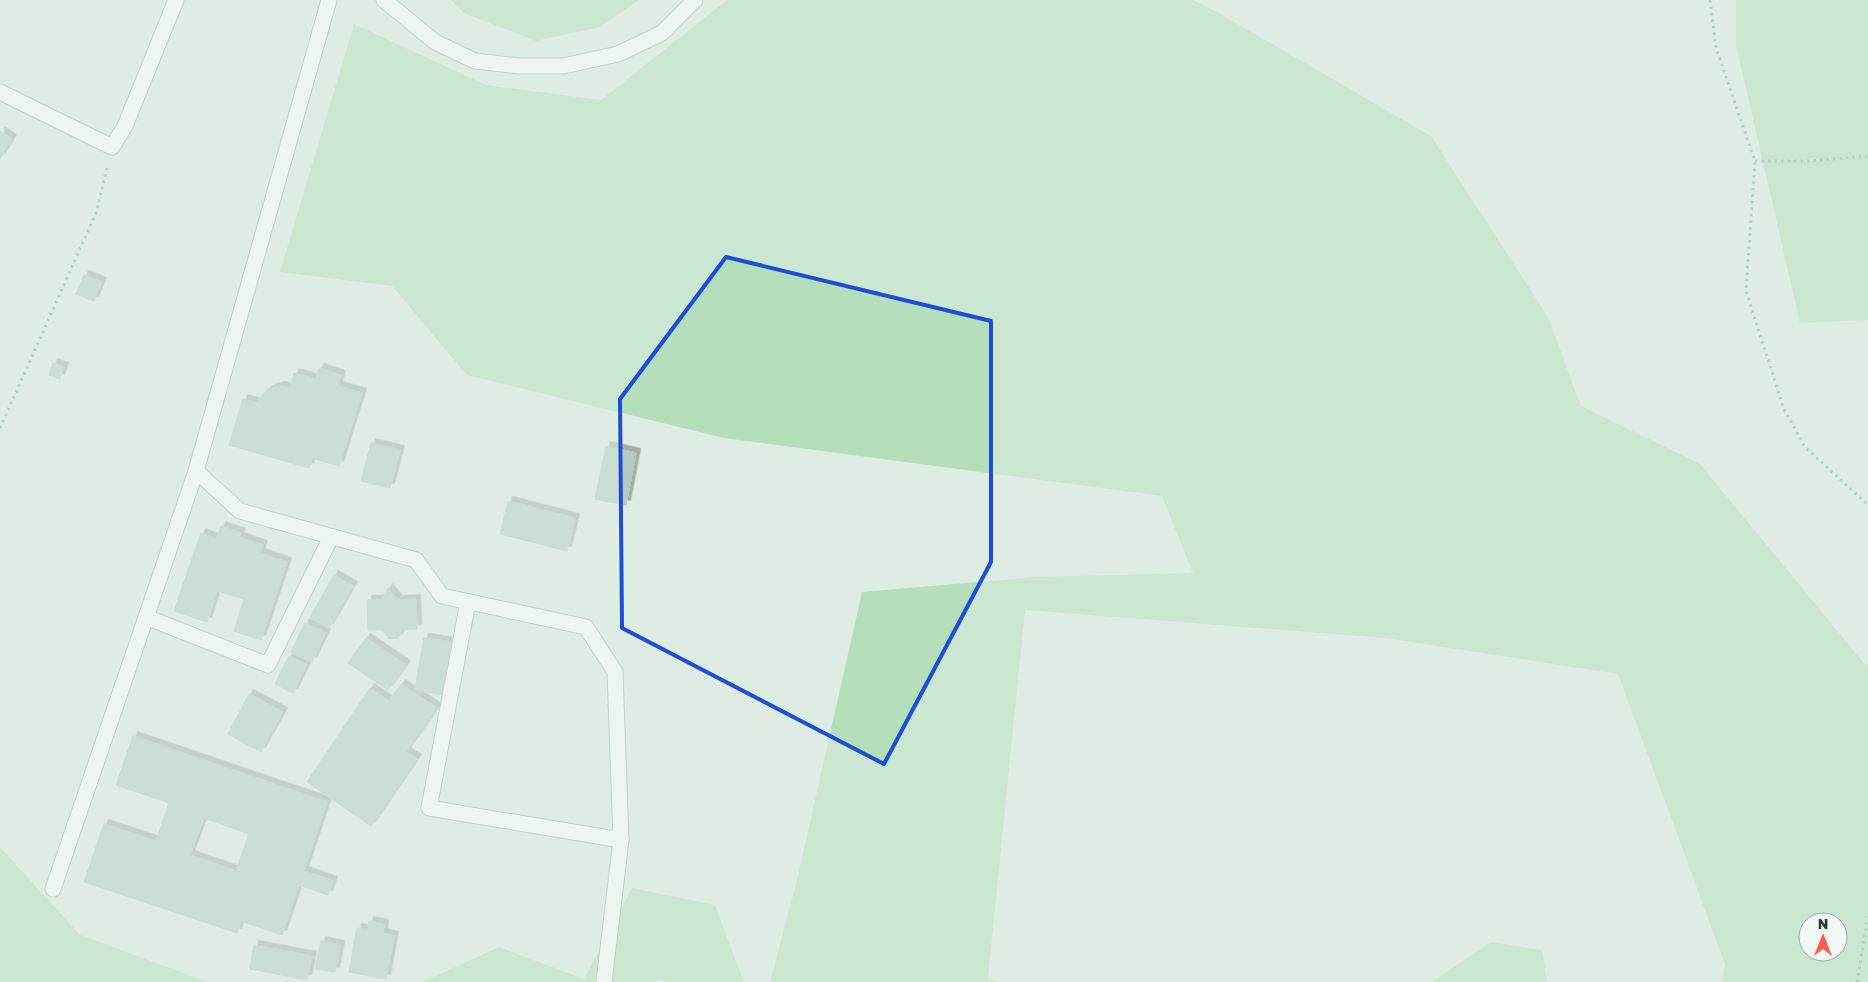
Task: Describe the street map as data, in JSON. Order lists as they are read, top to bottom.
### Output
{
  "north": "top"
}
